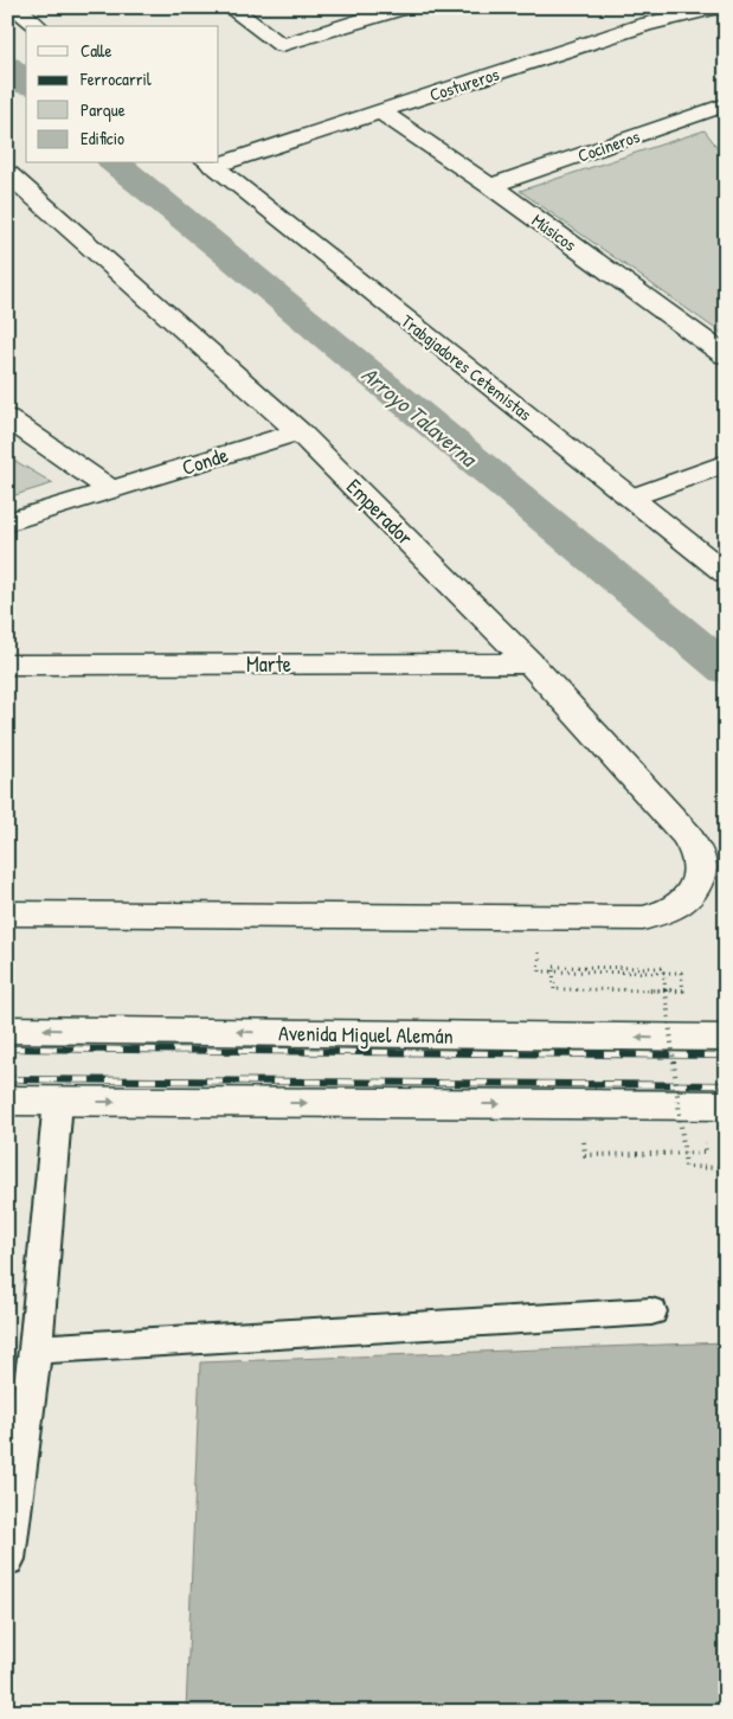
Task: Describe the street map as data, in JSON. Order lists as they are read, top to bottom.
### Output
{
  "streets": {
    "main road": [
      "Costureros",
      "Cocineros",
      "Músicos",
      "Trabajadores Cetemistas",
      "Conde",
      "Emperador",
      "Marte",
      "Avenida Miguel Alemán"
    ]
  },
  "crossings": [
    ["Costureros", "Músicos"],
    ["Cocineros", "Músicos"],
    ["Conde", "Emperador"],
    ["Emperador", "Marte"]
  ],
  "water": ["Arroyo Talaverna"],
  "legend": [
    "Calle",
    "Ferrocarril",
    "Parque",
    "Edificio"
  ]
}
